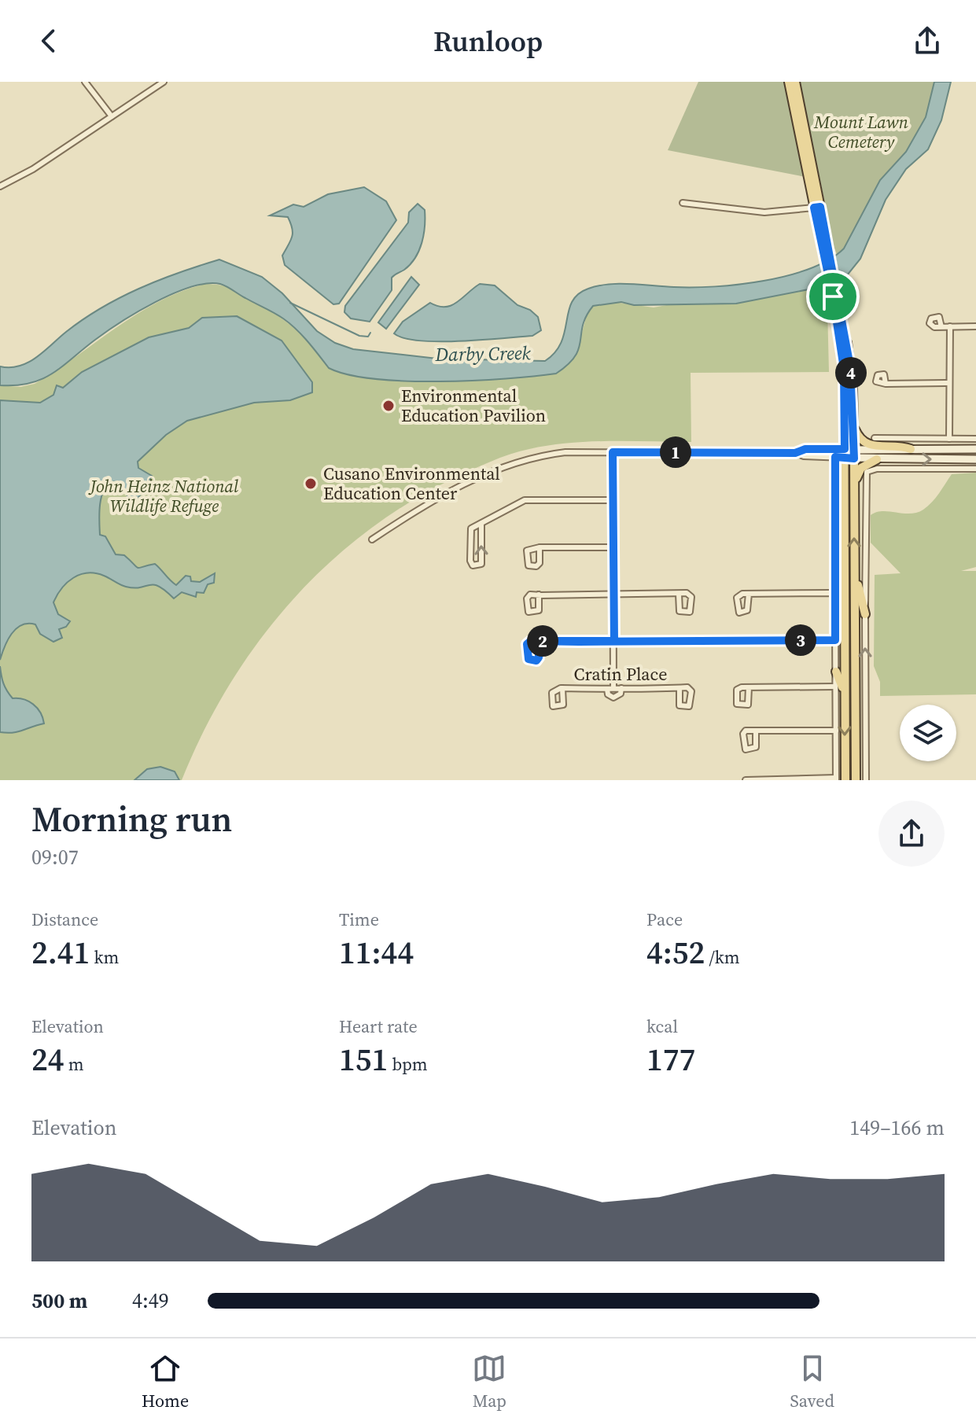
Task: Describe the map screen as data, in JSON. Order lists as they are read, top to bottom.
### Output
{
  "streets": {
    "street": ["Cratin Place"]
  },
  "water": ["Darby Creek"],
  "parks": ["Mount Lawn Cemetery", "John Heinz National Wildlife Refuge"],
  "places": ["Environmental Education Pavilion", "Cusano Environmental Education Center"],
  "page": {
    "header": "Runloop",
    "pins": [
      "4",
      "1",
      "3",
      "2"
    ],
    "heading": ["Morning run", "09:07"],
    "stats": [
      ["Distance", "2.41 km"],
      ["Time", "11:44"],
      ["Pace", "4:52 /km"],
      ["Elevation", "24 m"],
      ["Heart rate", "151 bpm"],
      ["kcal", "177"]
    ],
    "chart": ["Elevation", "149–166 m"],
    "list": [
      {
        "name": "500 m",
        "note": "4:49"
      }
    ],
    "tabs": ["Home", "Map", "Saved"]
  }
}
